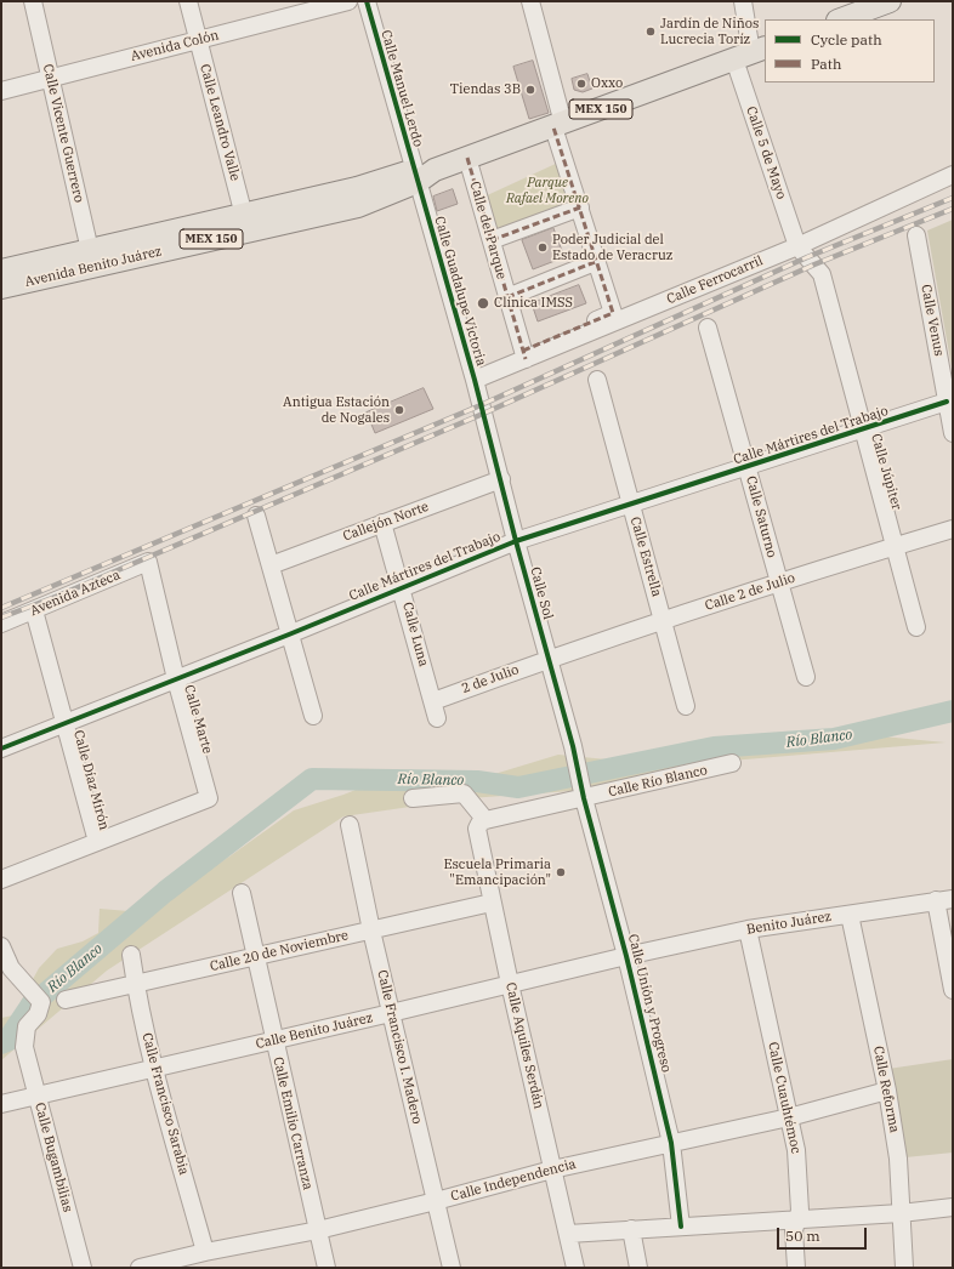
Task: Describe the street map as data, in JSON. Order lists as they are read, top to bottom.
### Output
{
  "streets": {
    "main road": ["MEX 150", "Avenida Benito Juárez"],
    "street": [
      "Avenida Colón",
      "Calle Manuel Lerdo",
      "Calle Leandro Valle",
      "Calle Vicente Guerrero",
      "Calle 5 de Mayo",
      "Calle del Parque",
      "Calle Ferrocarril",
      "Calle Guadalupe Victoria",
      "Calle Venus",
      "Calle Mártires del Trabajo",
      "Calle Júpiter",
      "Calle Saturno",
      "Callejón Norte",
      "Calle Estrella",
      "Calle 2 de Julio",
      "Avenida Azteca",
      "Calle Sol",
      "Calle Luna",
      "2 de Julio",
      "Calle Marte",
      "Calle Díaz Mirón",
      "Calle Río Blanco",
      "Benito Juárez",
      "Calle 20 de Noviembre",
      "Calle Unión y Progreso",
      "Calle Benito Juárez",
      "Calle Aquiles Serdán",
      "Calle Francisco I. Madero",
      "Calle Reforma",
      "Calle Cuauhtémoc",
      "Calle Francisco Sarabia",
      "Calle Emilio Carranza",
      "Calle Bugambilias",
      "Calle Independencia"
    ]
  },
  "crossings": [
    ["Avenida Colón", "Calle Leandro Valle"],
    ["Avenida Colón", "Calle Vicente Guerrero"],
    ["Calle Manuel Lerdo", "Avenida Benito Juárez"],
    ["Calle Manuel Lerdo", "Calle Guadalupe Victoria"],
    ["Calle Leandro Valle", "Avenida Benito Juárez"],
    ["Calle Vicente Guerrero", "Avenida Benito Juárez"],
    ["Calle 5 de Mayo", "Avenida Benito Juárez"],
    ["Calle 5 de Mayo", "Calle Ferrocarril"],
    ["Calle 5 de Mayo", "Calle Júpiter"],
    ["Calle del Parque", "Avenida Benito Juárez"],
    ["Calle del Parque", "Calle Ferrocarril"],
    ["Avenida Benito Juárez", "Calle Guadalupe Victoria"],
    ["Calle Ferrocarril", "Calle Guadalupe Victoria"],
    ["Calle Ferrocarril", "Calle Júpiter"],
    ["Calle Guadalupe Victoria", "Calle Sol"],
    ["Calle Venus", "Calle Mártires del Trabajo"],
    ["Calle Mártires del Trabajo", "Calle Júpiter"],
    ["Calle Mártires del Trabajo", "Calle Saturno"],
    ["Calle Mártires del Trabajo", "Calle Estrella"],
    ["Calle Mártires del Trabajo", "Calle Sol"],
    ["Calle Mártires del Trabajo", "Calle Luna"],
    ["Calle Mártires del Trabajo", "Calle Marte"],
    ["Calle Mártires del Trabajo", "Calle Díaz Mirón"],
    ["Calle Júpiter", "Calle 2 de Julio"],
    ["Calle Saturno", "Calle 2 de Julio"],
    ["Callejón Norte", "Calle Sol"],
    ["Callejón Norte", "Calle Luna"],
    ["Calle Estrella", "Calle 2 de Julio"],
    ["Calle 2 de Julio", "Calle Sol"],
    ["Calle 2 de Julio", "2 de Julio"],
    ["Avenida Azteca", "Calle Marte"],
    ["Avenida Azteca", "Calle Díaz Mirón"],
    ["Calle Sol", "2 de Julio"],
    ["Calle Sol", "Calle Río Blanco"],
    ["Calle Sol", "Calle Unión y Progreso"],
    ["Calle Luna", "2 de Julio"],
    ["Calle Marte", "Calle Díaz Mirón"],
    ["Calle Río Blanco", "Calle Unión y Progreso"],
    ["Calle Río Blanco", "Calle Aquiles Serdán"],
    ["Benito Juárez", "Calle Unión y Progreso"],
    ["Benito Juárez", "Calle Benito Juárez"],
    ["Benito Juárez", "Calle Reforma"],
    ["Benito Juárez", "Calle Cuauhtémoc"],
    ["Calle 20 de Noviembre", "Calle Aquiles Serdán"],
    ["Calle 20 de Noviembre", "Calle Francisco I. Madero"],
    ["Calle 20 de Noviembre", "Calle Francisco Sarabia"],
    ["Calle 20 de Noviembre", "Calle Emilio Carranza"],
    ["Calle Unión y Progreso", "Calle Benito Juárez"],
    ["Calle Unión y Progreso", "Calle Independencia"],
    ["Calle Benito Juárez", "Calle Aquiles Serdán"],
    ["Calle Benito Juárez", "Calle Francisco I. Madero"],
    ["Calle Benito Juárez", "Calle Francisco Sarabia"],
    ["Calle Benito Juárez", "Calle Emilio Carranza"],
    ["Calle Benito Juárez", "Calle Bugambilias"],
    ["Calle Aquiles Serdán", "Calle Independencia"],
    ["Calle Francisco I. Madero", "Calle Independencia"],
    ["Calle Reforma", "Calle Independencia"],
    ["Calle Cuauhtémoc", "Calle Independencia"],
    ["Calle Francisco Sarabia", "Calle Independencia"],
    ["Calle Emilio Carranza", "Calle Independencia"]
  ],
  "water": ["Río Blanco"],
  "parks": ["Parque Rafael Moreno"],
  "places": [
    "Jardín de Niños Lucrecia Toríz",
    "Oxxo",
    "Tiendas 3B",
    "Poder Judicial del Estado de Veracruz",
    "Clínica IMSS",
    "Antigua Estación de Nogales",
    "Escuela Primaria \"Emancipación\""
  ],
  "legend": ["Cycle path", "Path"],
  "scale_bar": "50 m"
}
